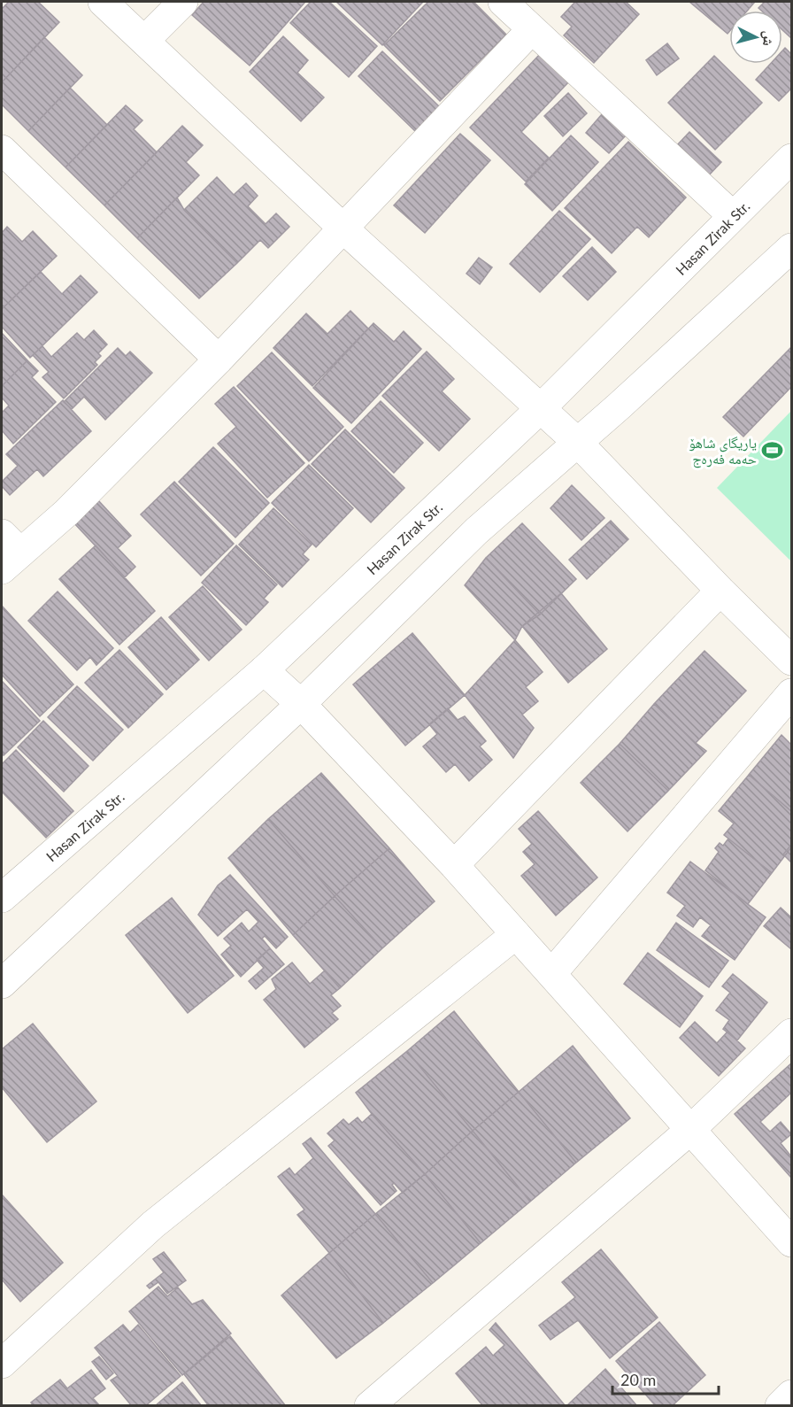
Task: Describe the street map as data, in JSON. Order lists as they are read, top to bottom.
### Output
{
  "streets": {
    "street": ["Hasan Zirak Str."]
  },
  "places": {
    "sports": ["یاریگای شاهۆ حەمە فەرەج"]
  },
  "scale_bar": "20 m",
  "north": "right"
}
